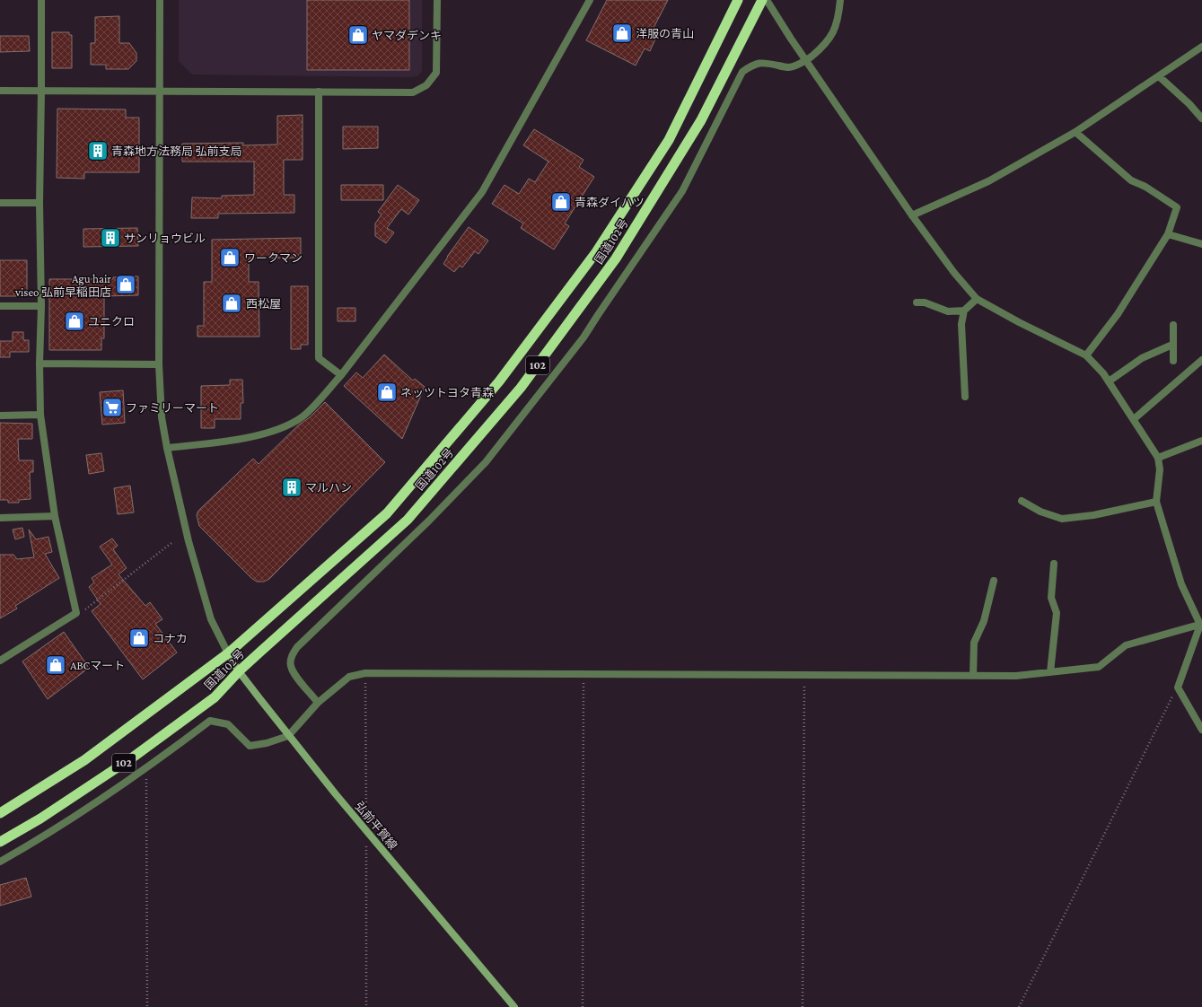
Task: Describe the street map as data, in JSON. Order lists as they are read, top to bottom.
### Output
{
  "streets": {
    "highway": ["国道102号", "102"],
    "main road": ["弘前平賀線"]
  },
  "crossings": [
    ["国道102号", "弘前平賀線"]
  ],
  "places": {
    "shop": [
      "洋服の青山",
      "ヤマダデンキ",
      "青森ダイハツ",
      "ワークマン",
      "Agu hair viseo 弘前早稲田店",
      "西松屋",
      "ユニクロ",
      "ネッツトヨタ青森",
      "コナカ",
      "ABCマート"
    ],
    "building": ["青森地方法務局 弘前支局", "サンリョウビル", "マルハン"],
    "supermarket": ["ファミリーマート"]
  }
}
